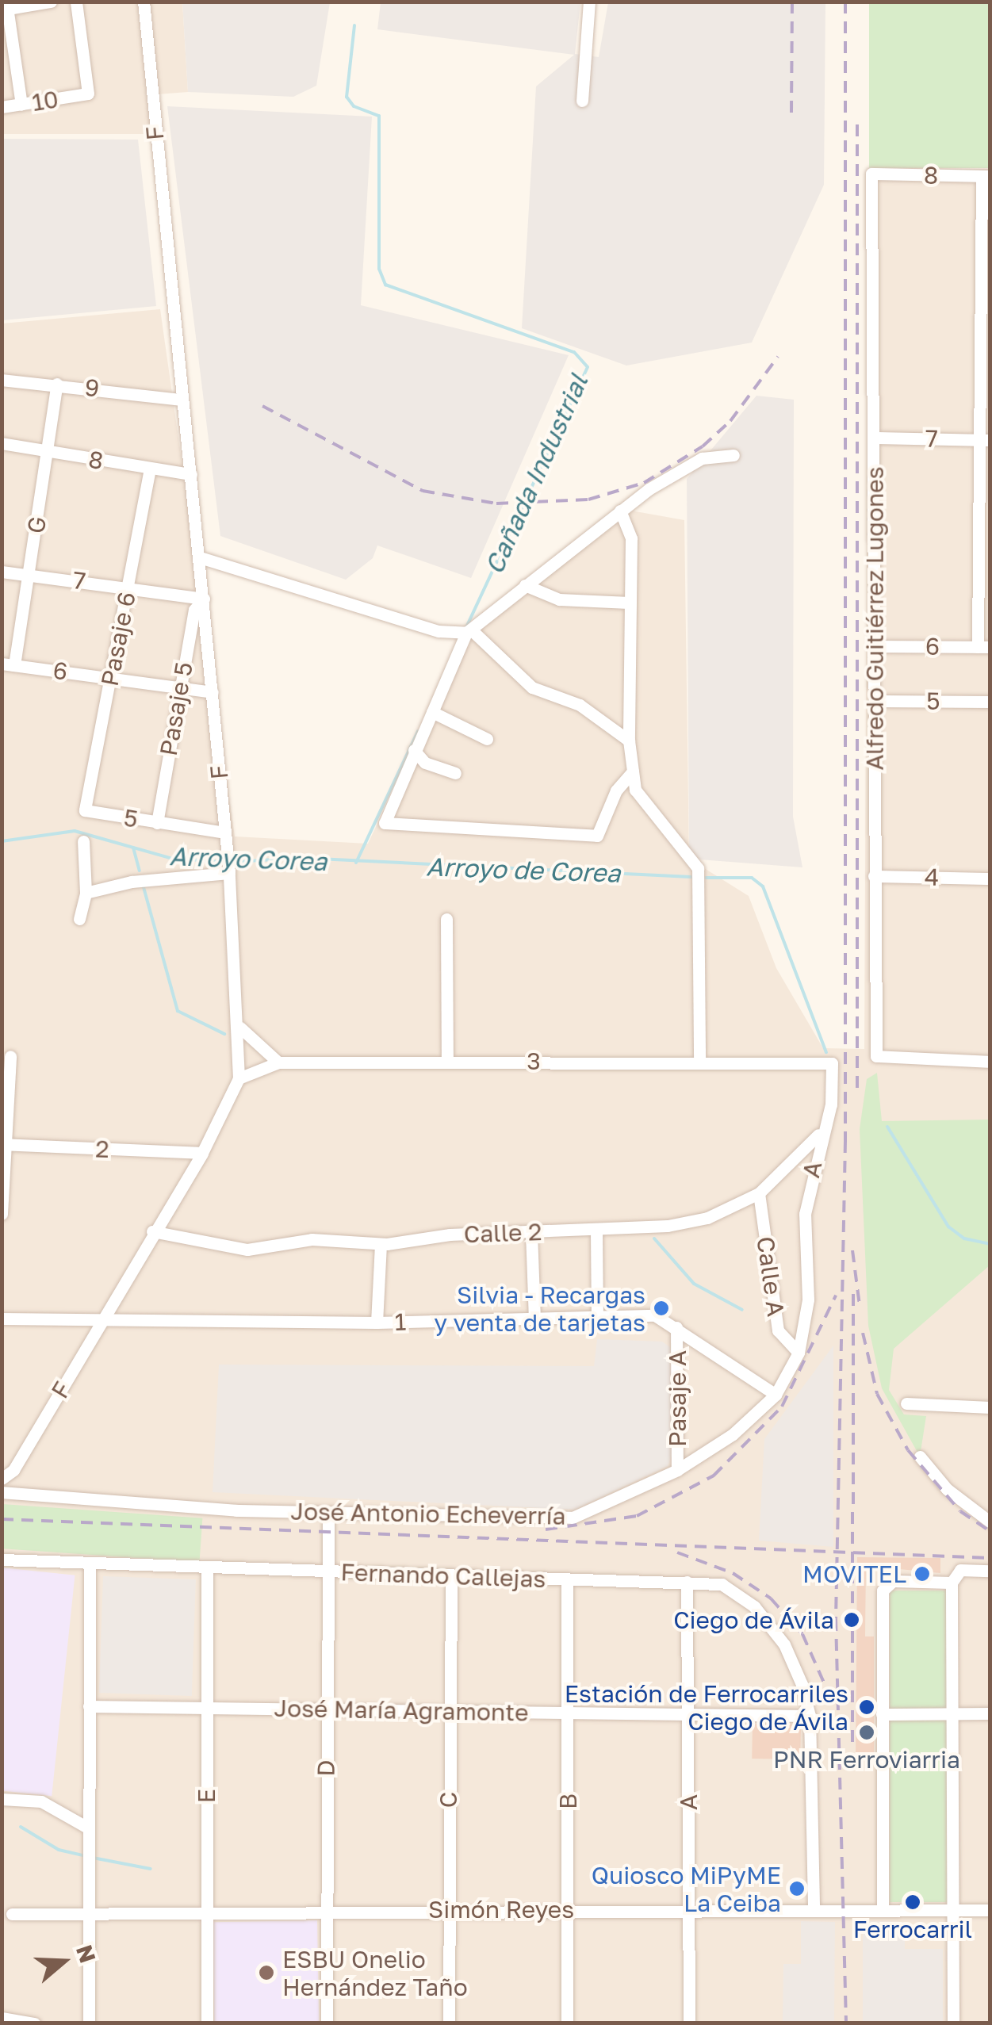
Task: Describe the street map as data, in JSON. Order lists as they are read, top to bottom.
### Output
{
  "streets": {
    "street": [
      "10",
      "F",
      "8",
      "9",
      "7",
      "G",
      "Alfredo Guitiérrez Lugones",
      "Pasaje 6",
      "6",
      "5",
      "Pasaje 5",
      "4",
      "3",
      "2",
      "A",
      "Calle 2",
      "Calle A",
      "1",
      "Pasaje A",
      "José Antonio Echeverría",
      "Fernando Callejas",
      "José María Agramonte",
      "D",
      "E",
      "C",
      "B",
      "Simón Reyes"
    ]
  },
  "crossings": [
    ["F", "8"],
    ["F", "9"],
    ["F", "7"],
    ["F", "6"],
    ["F", "5"],
    ["F", "Pasaje 5"],
    ["F", "3"],
    ["F", "2"],
    ["F", "Calle 2"],
    ["F", "1"],
    ["8", "G"],
    ["8", "Alfredo Guitiérrez Lugones"],
    ["8", "Pasaje 6"],
    ["9", "G"],
    ["7", "G"],
    ["7", "Alfredo Guitiérrez Lugones"],
    ["7", "Pasaje 6"],
    ["7", "Pasaje 5"],
    ["G", "6"],
    ["Alfredo Guitiérrez Lugones", "6"],
    ["Alfredo Guitiérrez Lugones", "5"],
    ["Alfredo Guitiérrez Lugones", "4"],
    ["Pasaje 6", "6"],
    ["Pasaje 6", "5"],
    ["6", "Pasaje 5"],
    ["5", "Pasaje 5"],
    ["3", "A"],
    ["A", "Calle 2"],
    ["A", "Calle A"],
    ["A", "1"],
    ["A", "José Antonio Echeverría"],
    ["A", "Fernando Callejas"],
    ["A", "José María Agramonte"],
    ["A", "Simón Reyes"],
    ["Calle 2", "Calle A"],
    ["1", "Pasaje A"],
    ["1", "José Antonio Echeverría"],
    ["Pasaje A", "José Antonio Echeverría"],
    ["José Antonio Echeverría", "D"],
    ["Fernando Callejas", "José María Agramonte"],
    ["Fernando Callejas", "D"],
    ["Fernando Callejas", "E"],
    ["Fernando Callejas", "C"],
    ["Fernando Callejas", "B"],
    ["Fernando Callejas", "Simón Reyes"],
    ["José María Agramonte", "D"],
    ["José María Agramonte", "E"],
    ["José María Agramonte", "C"],
    ["José María Agramonte", "B"],
    ["D", "Simón Reyes"],
    ["E", "Simón Reyes"],
    ["C", "Simón Reyes"],
    ["B", "Simón Reyes"]
  ],
  "water": ["Cañada Industrial", "Arroyo Corea", "Arroyo de Corea"],
  "places": [
    "Silvia - Recargas y venta de tarjetas",
    "MOVITEL",
    "Ciego de Ávila",
    "Estación de Ferrocarriles Ciego de Ávila",
    "PNR Ferroviarria",
    "Quiosco MiPyME La Ceiba",
    "Ferrocarril",
    "ESBU Onelio Hernández Taño"
  ],
  "north": "right"
}
